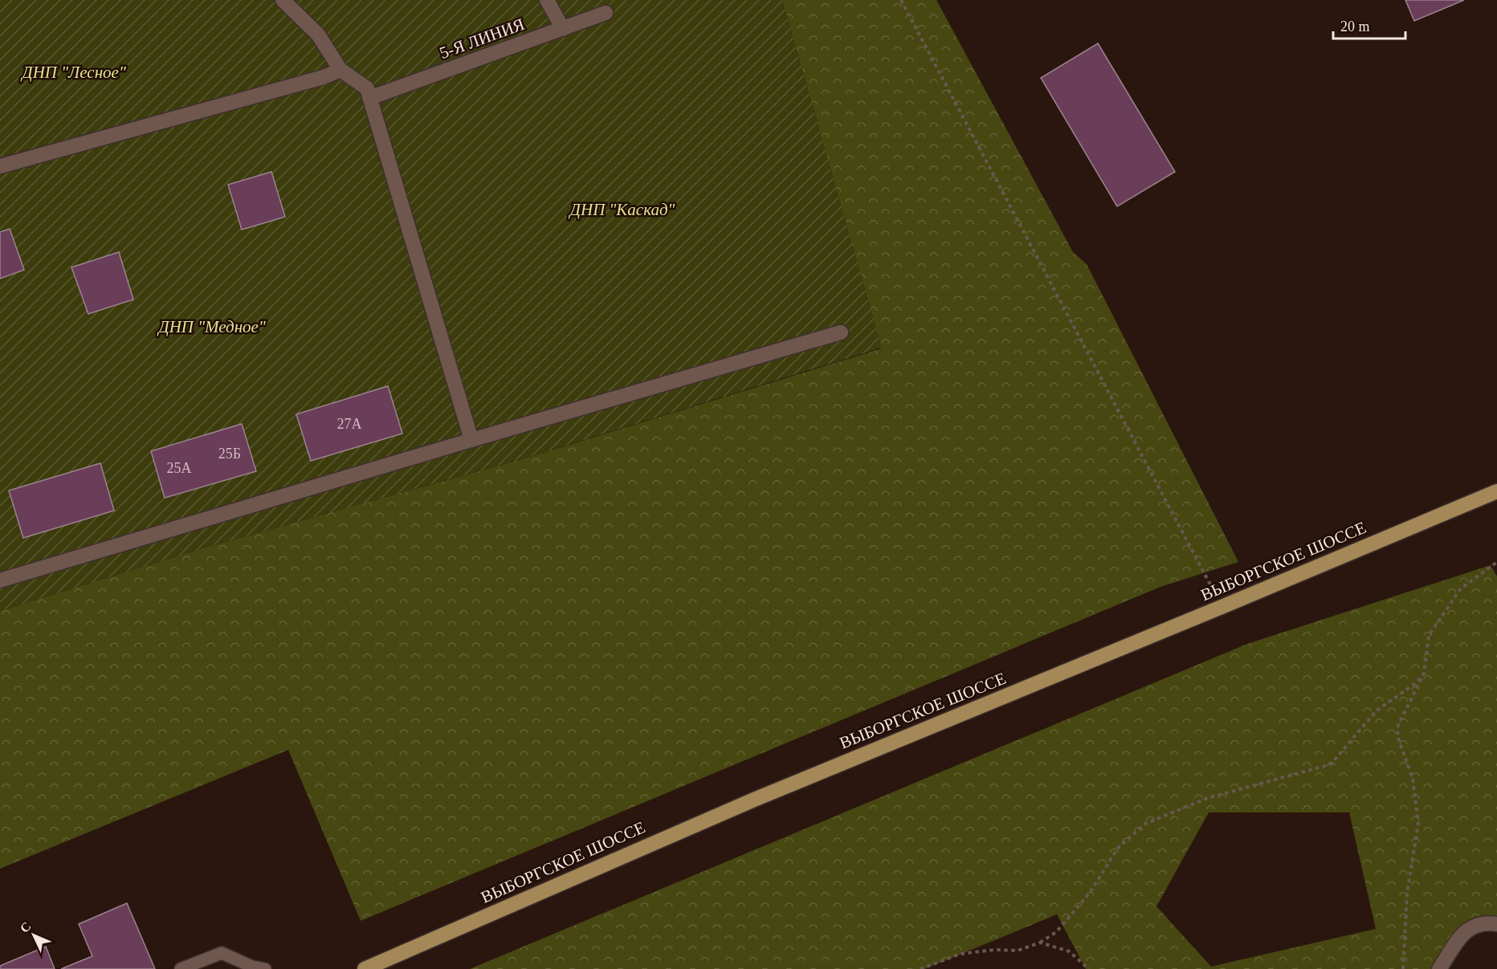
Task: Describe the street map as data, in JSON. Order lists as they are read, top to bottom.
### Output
{
  "streets": {
    "main road": ["ВЫБОРГСКОЕ ШОССЕ"],
    "street": ["5-Я ЛИНИЯ"]
  },
  "parks": ["ДНП \"Лесное\"", "ДНП \"Каскад\"", "ДНП \"Медное\""],
  "house_numbers": ["27А", "25Б", "25А"],
  "scale_bar": "20 m",
  "north": "top left"
}
